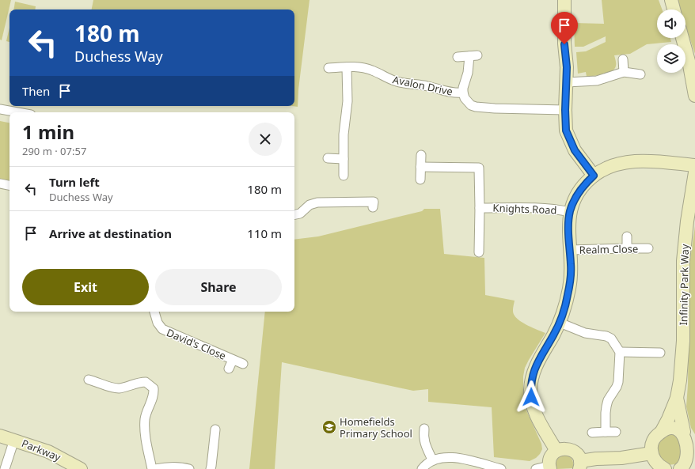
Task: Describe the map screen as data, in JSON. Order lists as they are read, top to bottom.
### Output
{
  "streets": {
    "street": [
      "Avalon Drive",
      "Knights Road",
      "Realm Close",
      "Infinity Park Way",
      "David's Close",
      "Parkway"
    ]
  },
  "places": {
    "school or university": ["Homefields Primary School"]
  },
  "page": {
    "turn": ["180 m", "Duchess Way"],
    "then": "Then",
    "heading": ["1 min", "290 m · 07:57"],
    "list": [
      {
        "name": "Turn left",
        "note": "Duchess Way",
        "value": "180 m"
      },
      {
        "name": "Arrive at destination",
        "value": "110 m"
      }
    ],
    "buttons": ["Exit", "Share"]
  }
}
